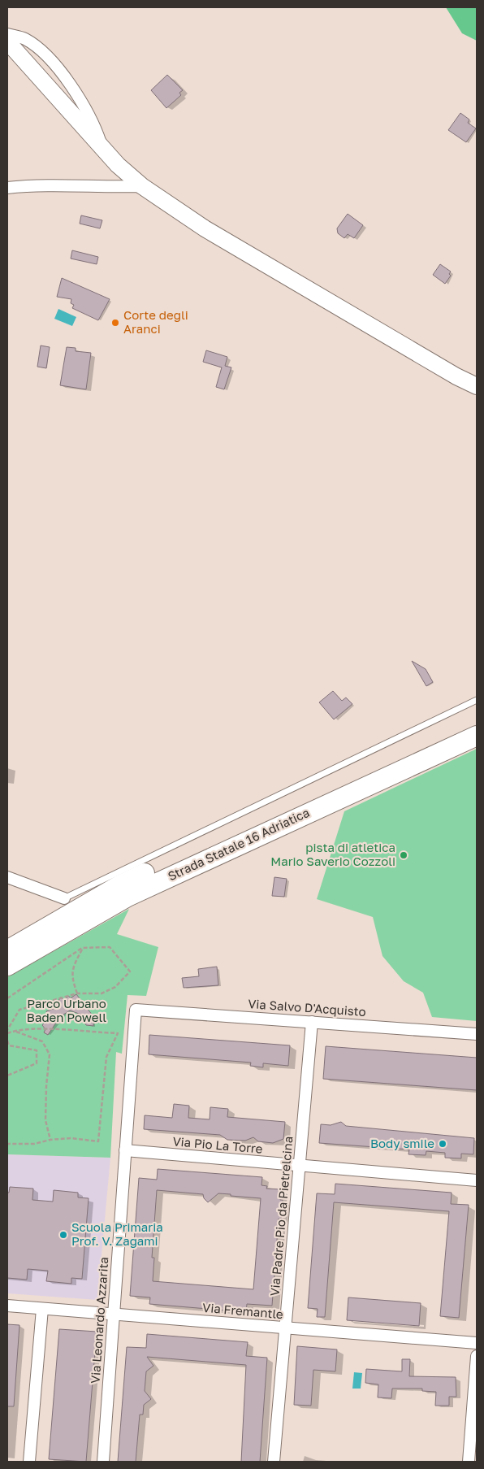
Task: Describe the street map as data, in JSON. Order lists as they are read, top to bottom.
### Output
{
  "streets": {
    "highway": ["Strada Statale 16 Adriatica"],
    "street": [
      "Via Salvo D'Acquisto",
      "Via Pio La Torre",
      "Via Padre Pio da Pietrelcina",
      "Via Fremantle",
      "Via Leonardo Azzarita"
    ]
  },
  "crossings": [
    ["Via Salvo D'Acquisto", "Via Padre Pio da Pietrelcina"],
    ["Via Salvo D'Acquisto", "Via Leonardo Azzarita"],
    ["Via Pio La Torre", "Via Padre Pio da Pietrelcina"],
    ["Via Pio La Torre", "Via Leonardo Azzarita"],
    ["Via Padre Pio da Pietrelcina", "Via Fremantle"],
    ["Via Fremantle", "Via Leonardo Azzarita"]
  ],
  "parks": ["Parco Urbano Baden Powell"],
  "places": [
    "Corte degli Aranci",
    "pista di atletica Mario Saverio Cozzoli",
    "Body smile",
    "Scuola Primaria Prof. V. Zagami"
  ]
}
